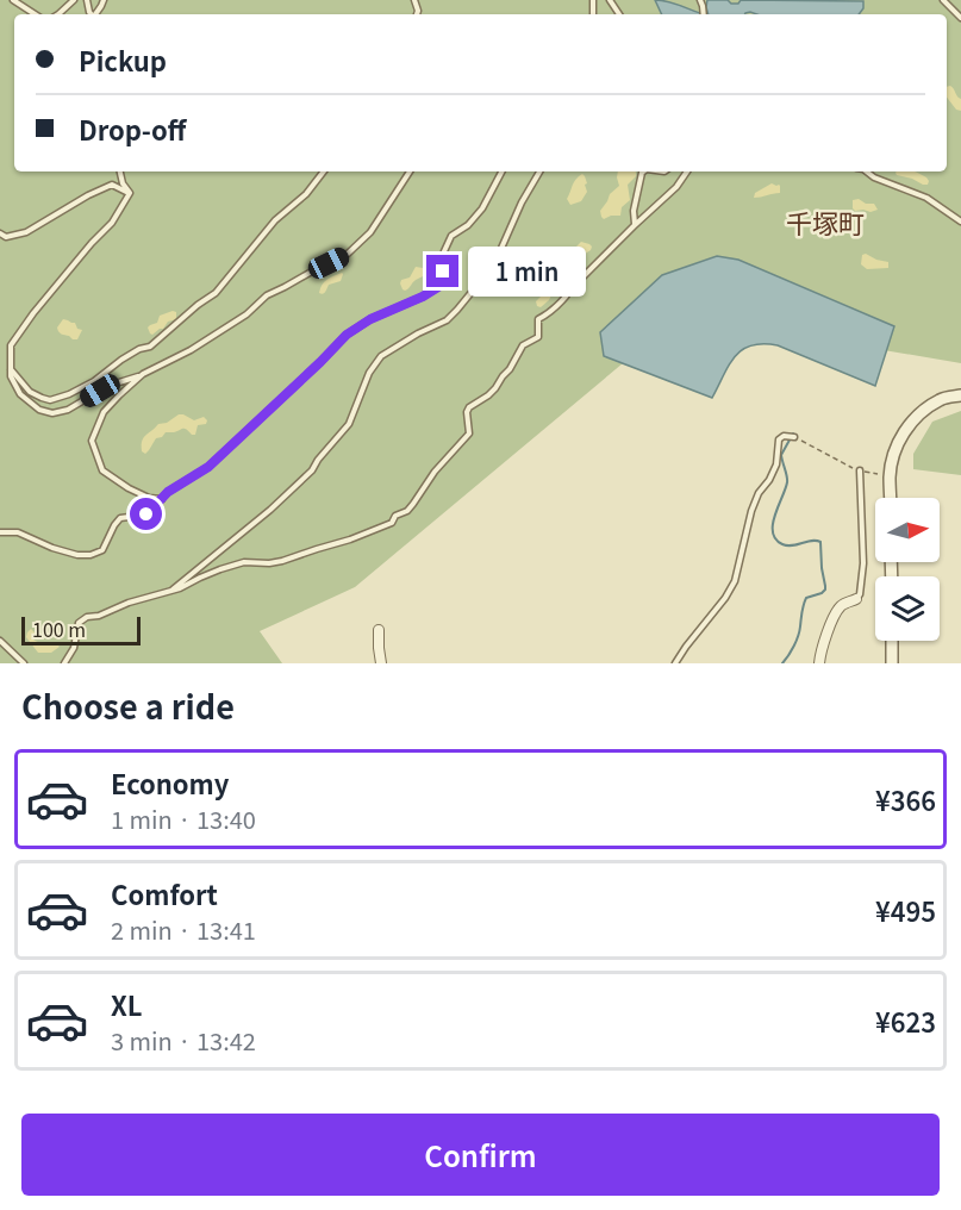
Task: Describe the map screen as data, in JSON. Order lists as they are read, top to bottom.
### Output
{
  "districts": ["千塚町"],
  "scale_bar": "100 m",
  "north": "right",
  "page": {
    "banner": ["Pickup", "Drop-off"],
    "bubble": "1 min",
    "scale": "100 m",
    "heading": "Choose a ride",
    "list": [
      {
        "name": "Economy",
        "note": "1 min · 13:40",
        "value": "¥366"
      },
      {
        "name": "Comfort",
        "note": "2 min · 13:41",
        "value": "¥495"
      },
      {
        "name": "XL",
        "note": "3 min · 13:42",
        "value": "¥623"
      }
    ],
    "buttons": "Confirm"
  }
}
